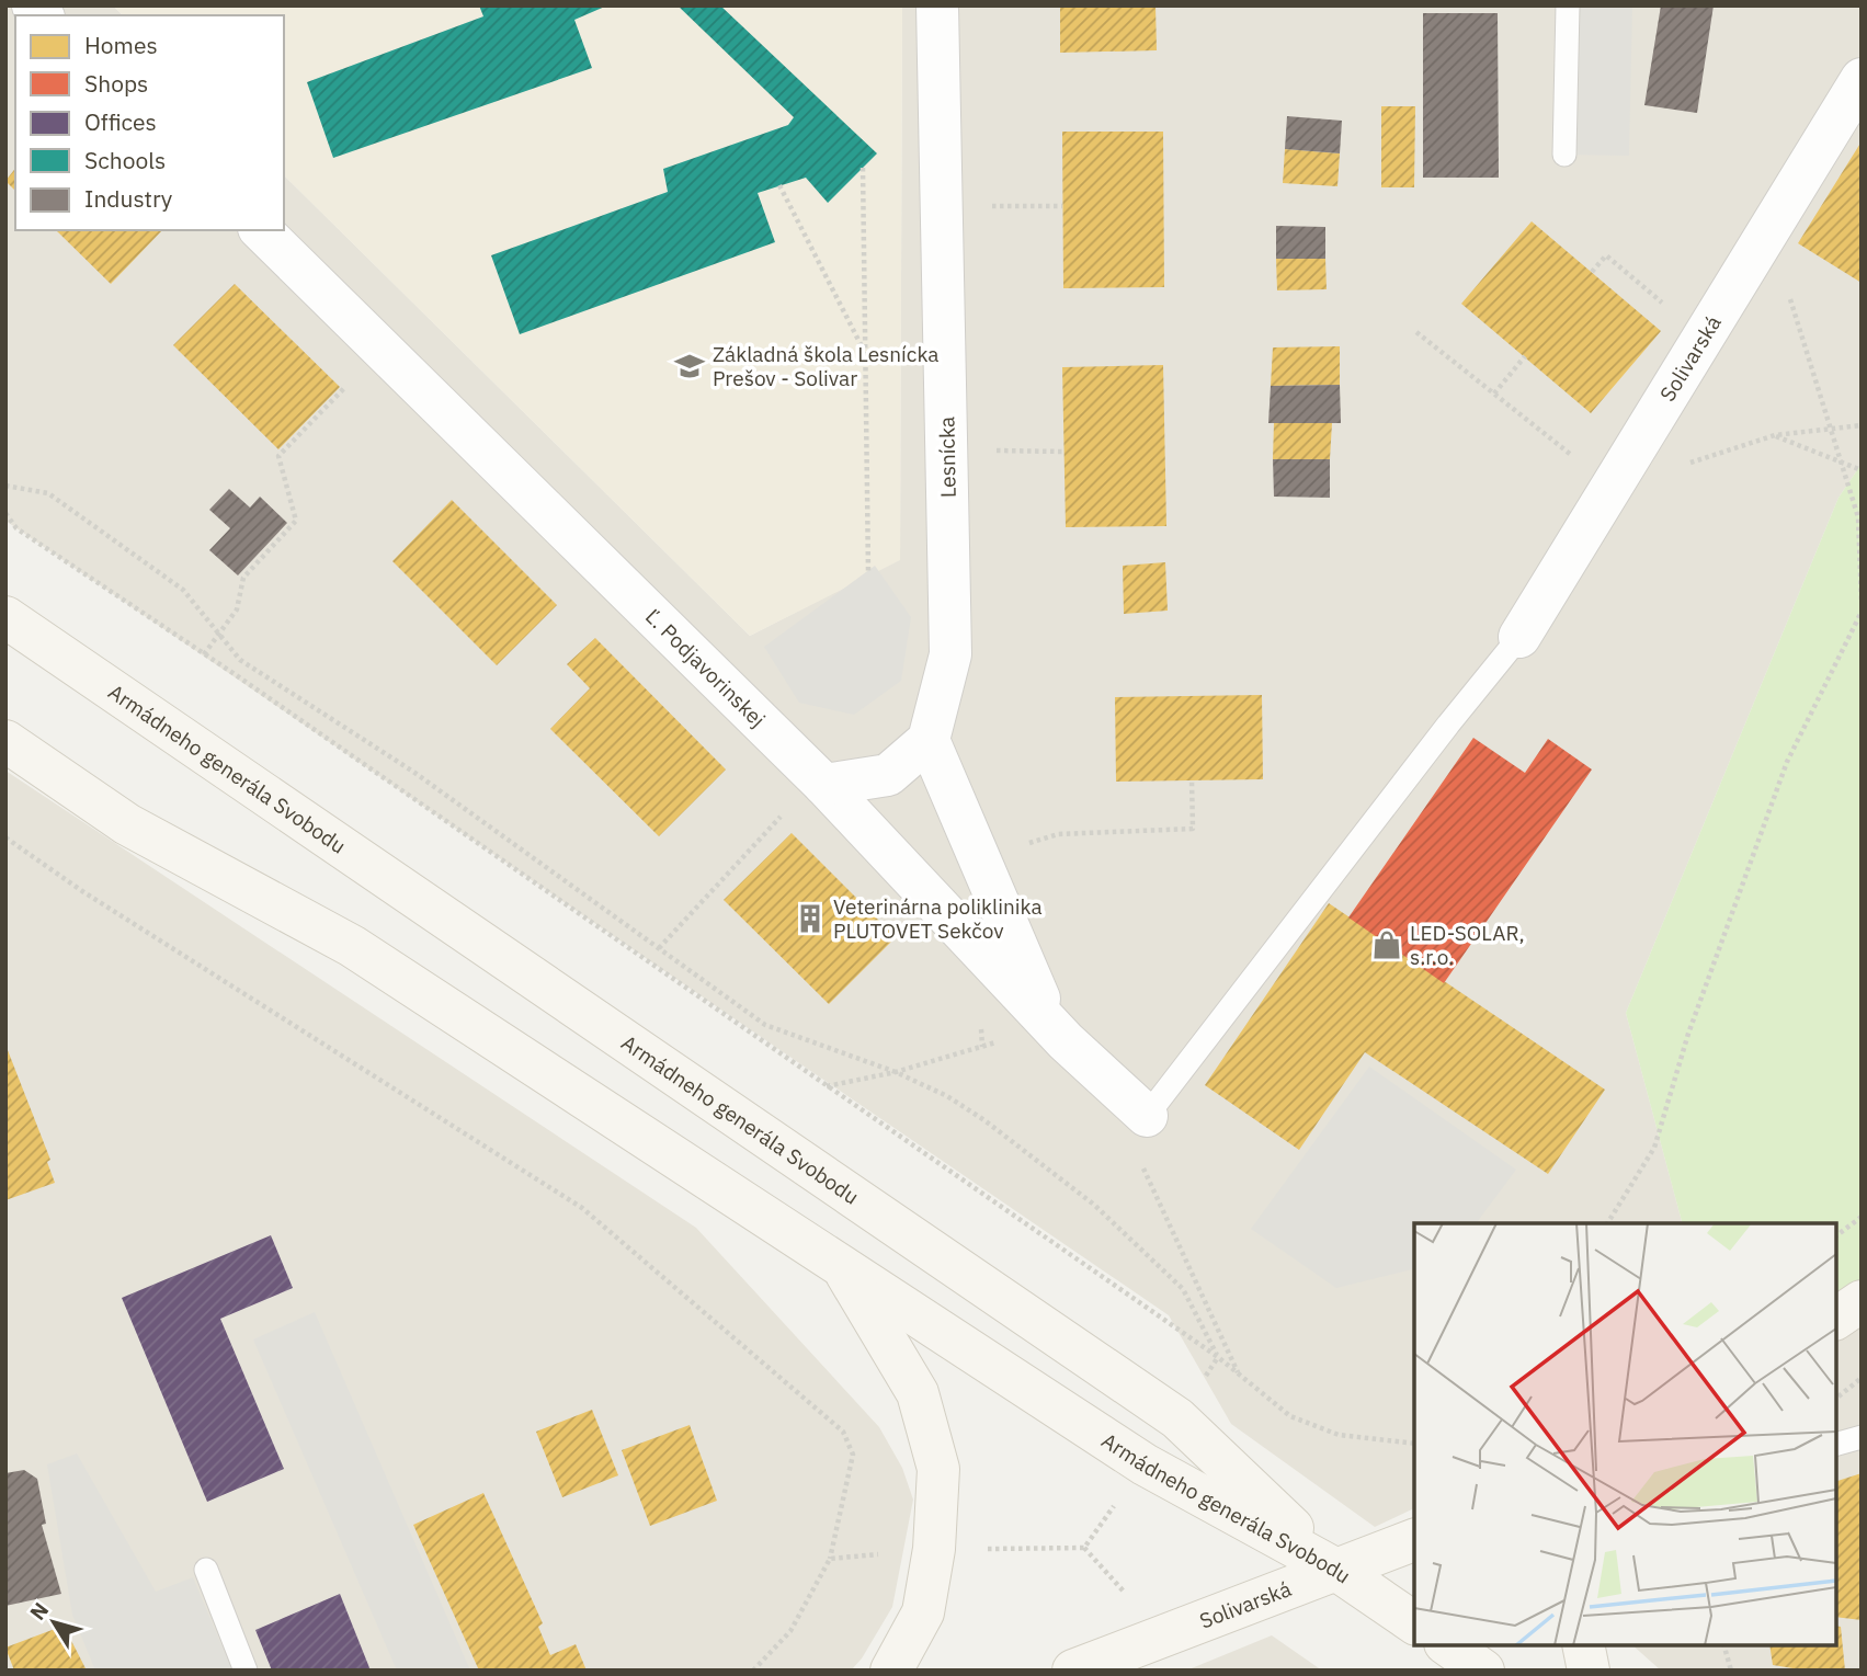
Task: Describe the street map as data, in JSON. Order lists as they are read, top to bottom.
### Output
{
  "streets": {
    "street": [
      "Solivarská",
      "Lesnícka",
      "Ľ. Podjavorinskej",
      "Armádneho generála Svobodu"
    ]
  },
  "crossings": [
    ["Solivarská", "Armádneho generála Svobodu"]
  ],
  "places": {
    "school or university": ["Základná škola Lesnícka Prešov - Solivar"],
    "building": ["Veterinárna poliklinika PLUTOVET Sekčov"],
    "shop": ["LED-SOLAR, s.r.o."]
  },
  "legend": [
    "Homes",
    "Shops",
    "Offices",
    "Schools",
    "Industry"
  ],
  "north": "top left"
}
